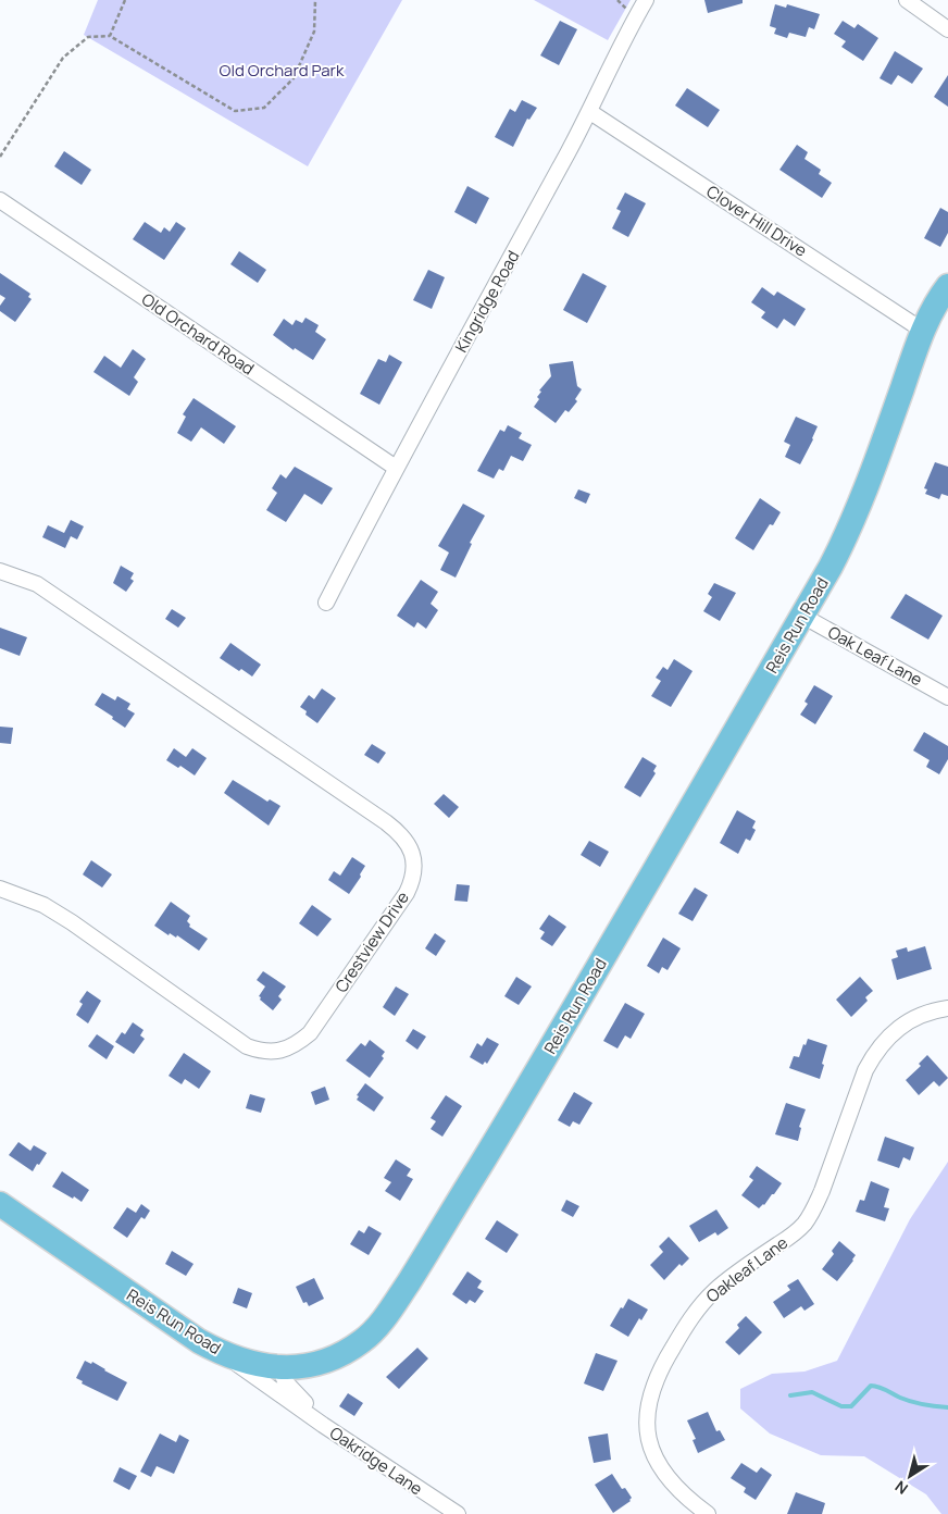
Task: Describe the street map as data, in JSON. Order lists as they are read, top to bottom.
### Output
{
  "streets": {
    "main road": ["Reis Run Road"],
    "street": [
      "Clover Hill Drive",
      "Kingridge Road",
      "Old Orchard Road",
      "Oak Leaf Lane",
      "Crestview Drive",
      "Oakleaf Lane",
      "Oakridge Lane"
    ]
  },
  "crossings": [
    ["Clover Hill Drive", "Kingridge Road"],
    ["Clover Hill Drive", "Reis Run Road"],
    ["Kingridge Road", "Old Orchard Road"],
    ["Reis Run Road", "Oak Leaf Lane"],
    ["Reis Run Road", "Oakridge Lane"]
  ],
  "parks": ["Old Orchard Park"],
  "north": "bottom left"
}
